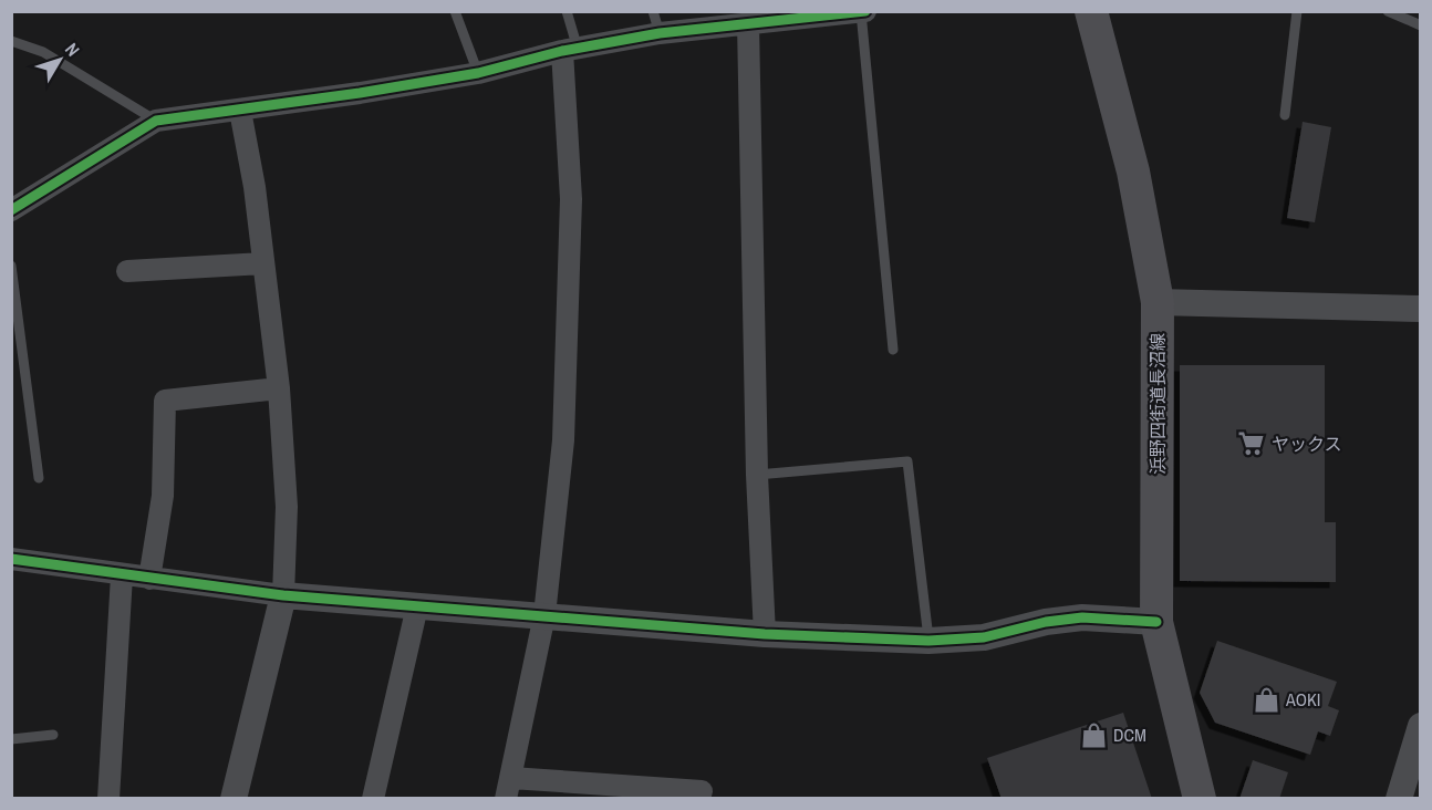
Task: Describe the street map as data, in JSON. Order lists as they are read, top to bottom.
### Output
{
  "streets": {
    "main road": ["浜野四街道長沼線"]
  },
  "places": {
    "supermarket": ["ヤックス"],
    "shop": ["AOKI", "DCM"]
  },
  "north": "top right"
}
